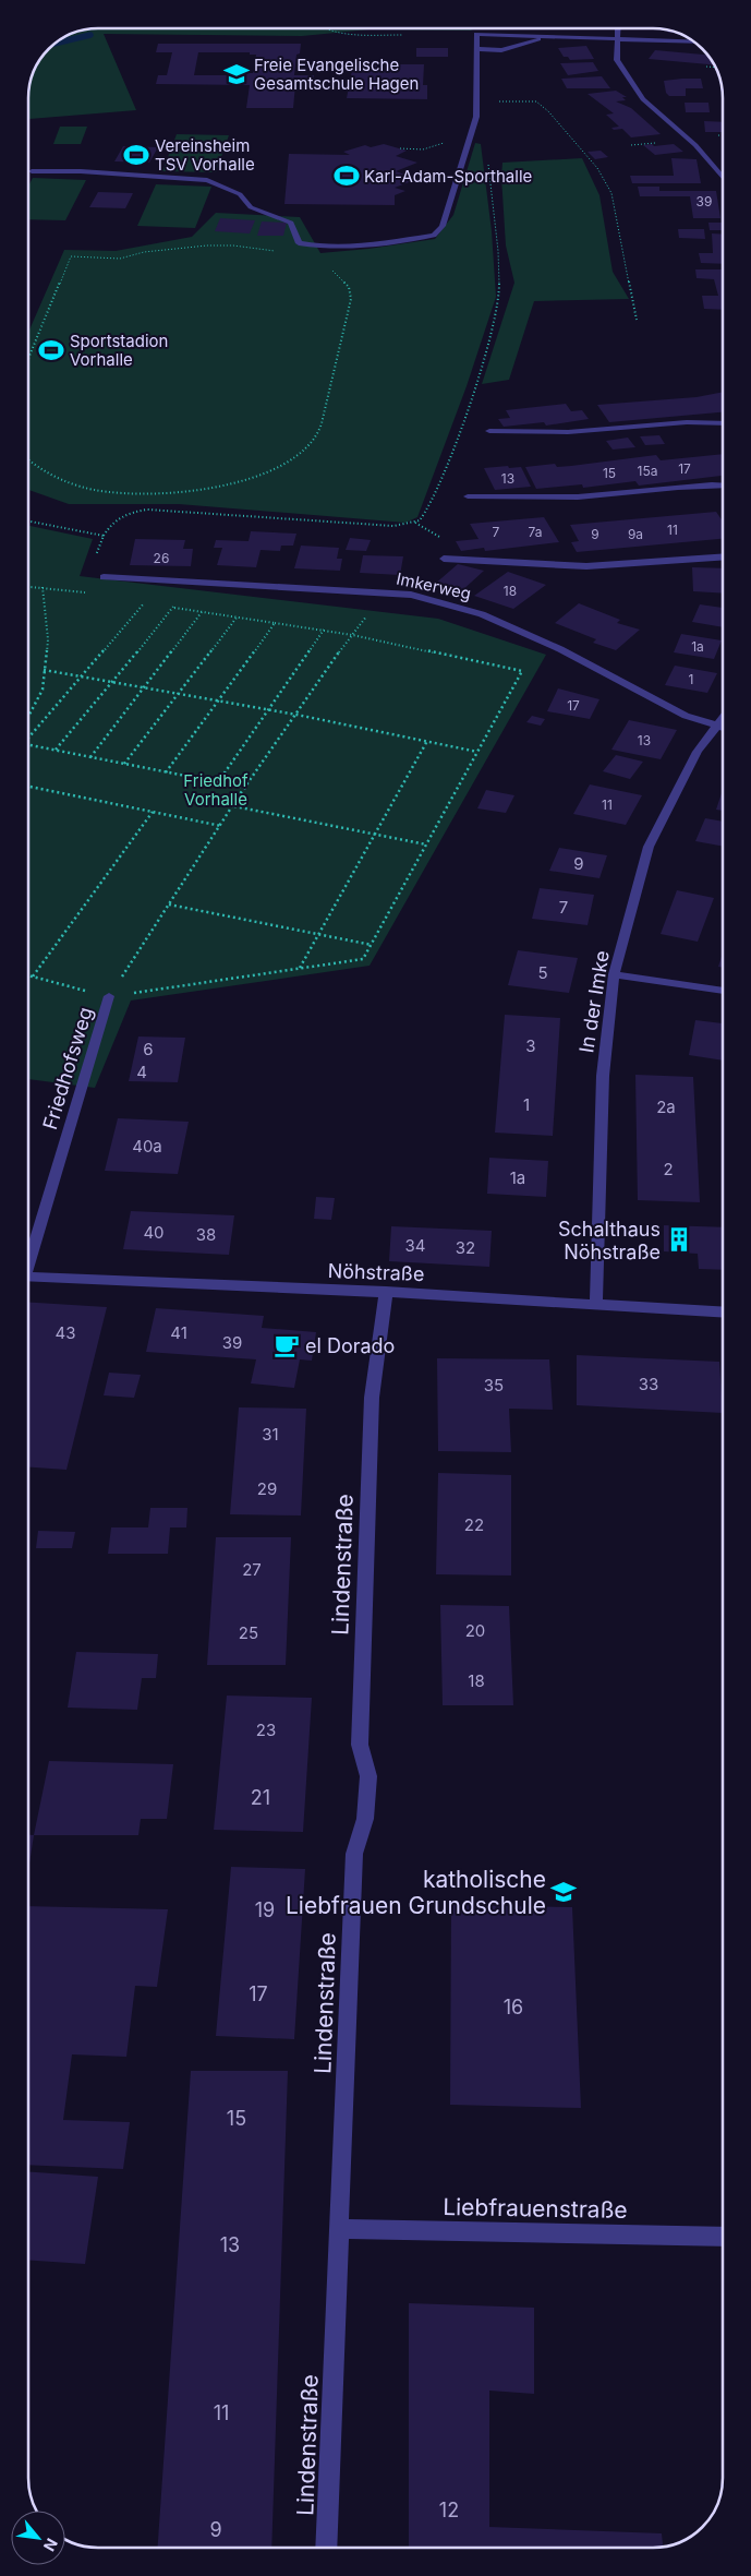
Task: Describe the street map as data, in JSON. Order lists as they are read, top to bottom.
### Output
{
  "streets": {
    "street": [
      "Imkerweg",
      "In der Imke",
      "Friedhofsweg",
      "Nöhstraße",
      "Lindenstraße",
      "Liebfrauenstraße"
    ]
  },
  "crossings": [
    ["Imkerweg", "In der Imke"],
    ["In der Imke", "Nöhstraße"],
    ["Nöhstraße", "Lindenstraße"],
    ["Lindenstraße", "Liebfrauenstraße"]
  ],
  "parks": ["Friedhof Vorhalle"],
  "places": {
    "school or university": ["Freie Evangelische Gesamtschule Hagen", "katholische Liebfrauen Grundschule"],
    "sports": ["Vereinsheim TSV Vorhalle", "Karl-Adam-Sporthalle", "Sportstadion Vorhalle"],
    "building": ["Schalthaus Nöhstraße"],
    "cafe": ["el Dorado"]
  },
  "house_numbers": [
    "39",
    "17",
    "15a",
    "15",
    "13",
    "11",
    "7",
    "7a",
    "9",
    "9a",
    "26",
    "18",
    "1a",
    "1",
    "17",
    "13",
    "11",
    "9",
    "7",
    "5",
    "3",
    "6",
    "4",
    "1",
    "2a",
    "40a",
    "2",
    "1a",
    "40",
    "38",
    "34",
    "32",
    "43",
    "41",
    "39",
    "33",
    "35",
    "31",
    "29",
    "22",
    "27",
    "20",
    "25",
    "18",
    "23",
    "21",
    "19",
    "17",
    "16",
    "15",
    "13",
    "11",
    "12",
    "9"
  ],
  "north": "bottom right"
}
